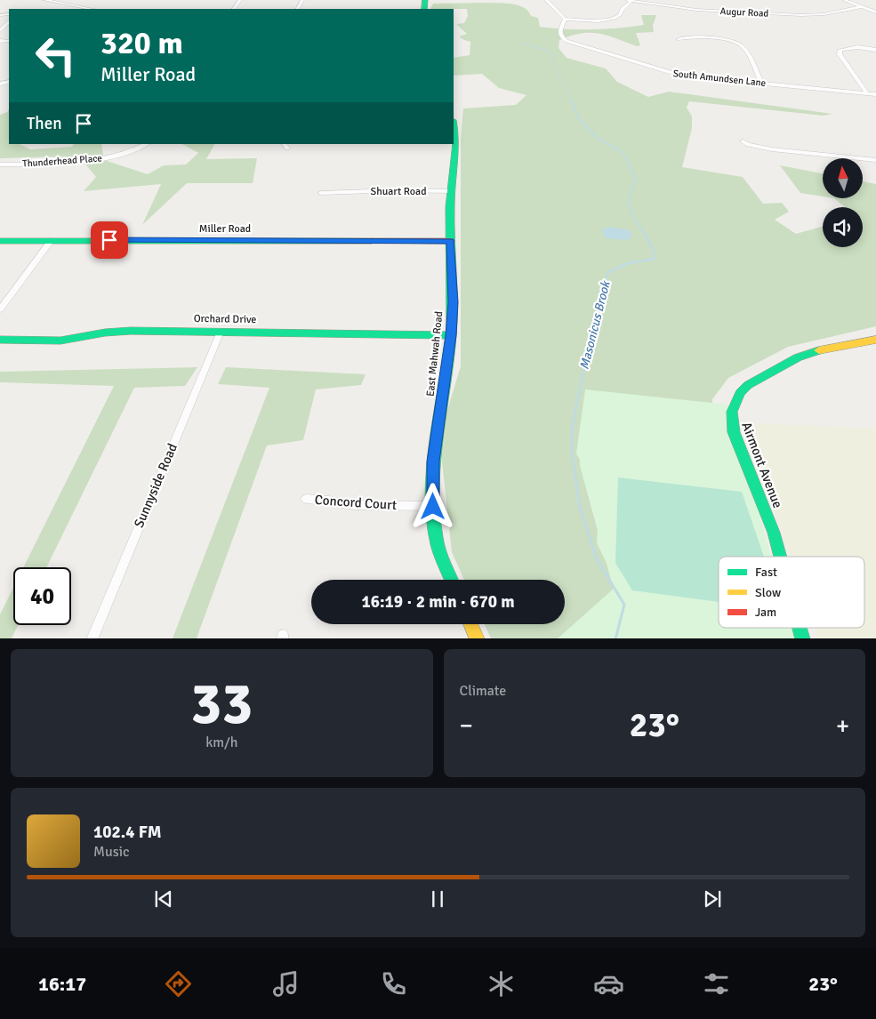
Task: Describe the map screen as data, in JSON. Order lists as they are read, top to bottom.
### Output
{
  "streets": {
    "street": [
      "Augur Road",
      "South Amundsen Lane",
      "Thunderhead Place",
      "Shuart Road",
      "Miller Road",
      "Orchard Drive",
      "East Mahwah Road",
      "Airmont Avenue",
      "Sunnyside Road",
      "Concord Court"
    ]
  },
  "crossings": [
    ["Shuart Road", "East Mahwah Road"],
    ["Miller Road", "East Mahwah Road"],
    ["Orchard Drive", "East Mahwah Road"],
    ["Orchard Drive", "Sunnyside Road"],
    ["East Mahwah Road", "Concord Court"]
  ],
  "water": ["Masonicus Brook"],
  "legend": ["Fast", "Slow", "Jam"],
  "north": "top",
  "page": {
    "turn": ["320 m", "Miller Road"],
    "then": "Then",
    "limit": "40",
    "trip": "16:19 · 2 min · 670 m",
    "tile": [
      ["33", "km/h"],
      "Climate"
    ],
    "heat": ["−", "23°", "+"],
    "song": ["102.4 FM", "Music"],
    "tabs": ["16:17", "23°"]
  }
}
